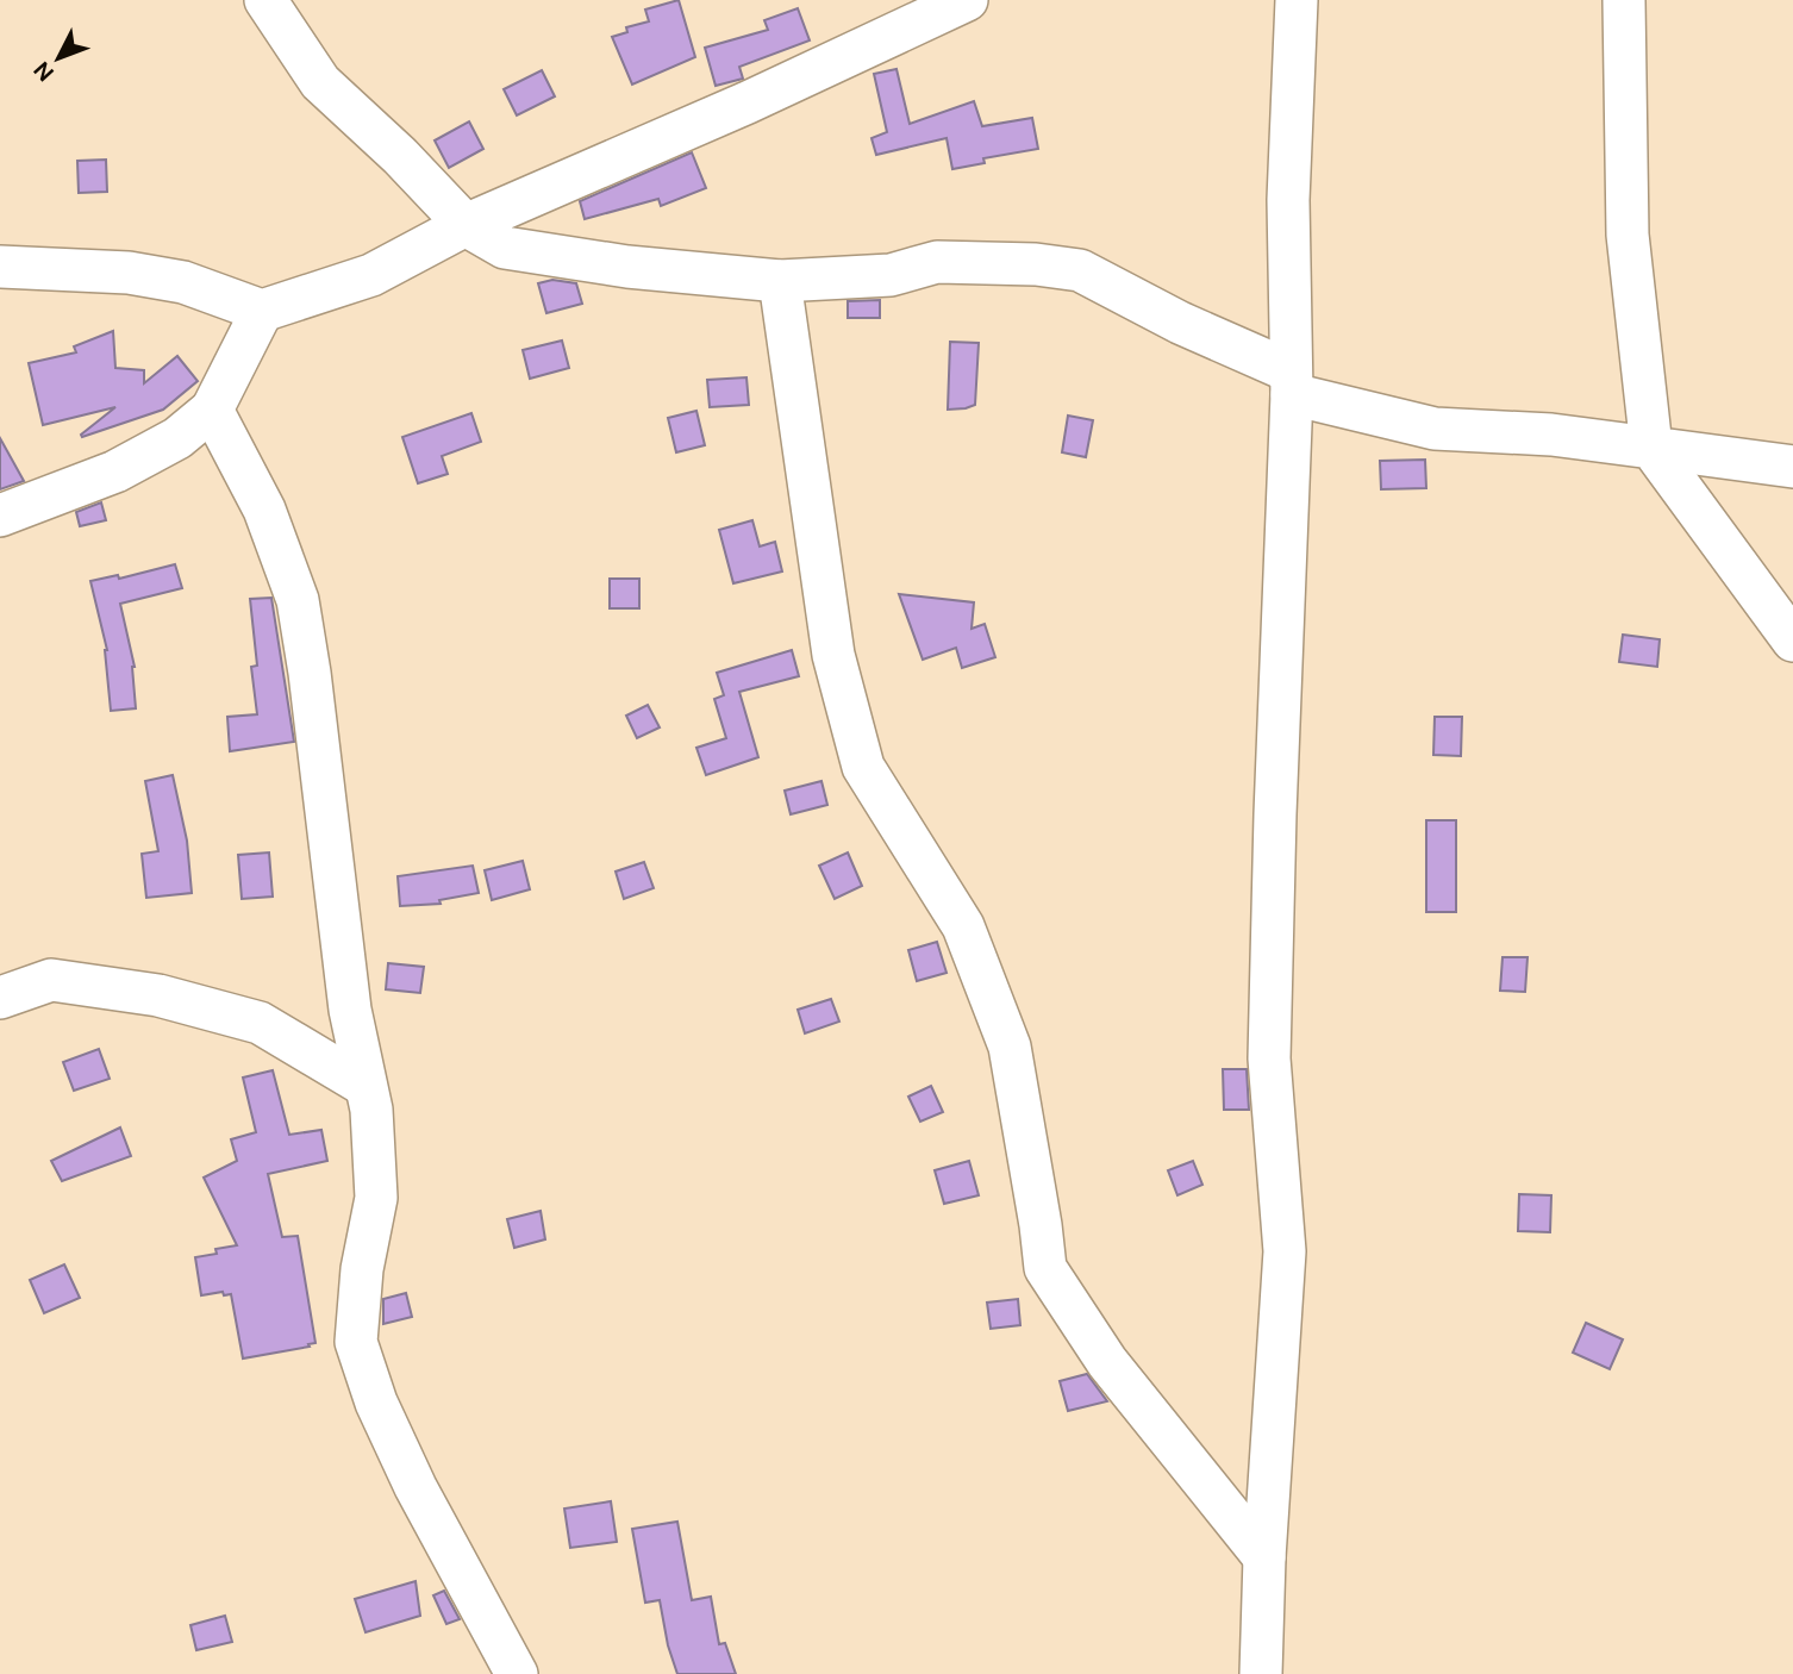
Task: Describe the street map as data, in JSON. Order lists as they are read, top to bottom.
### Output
{
  "north": "bottom left"
}
